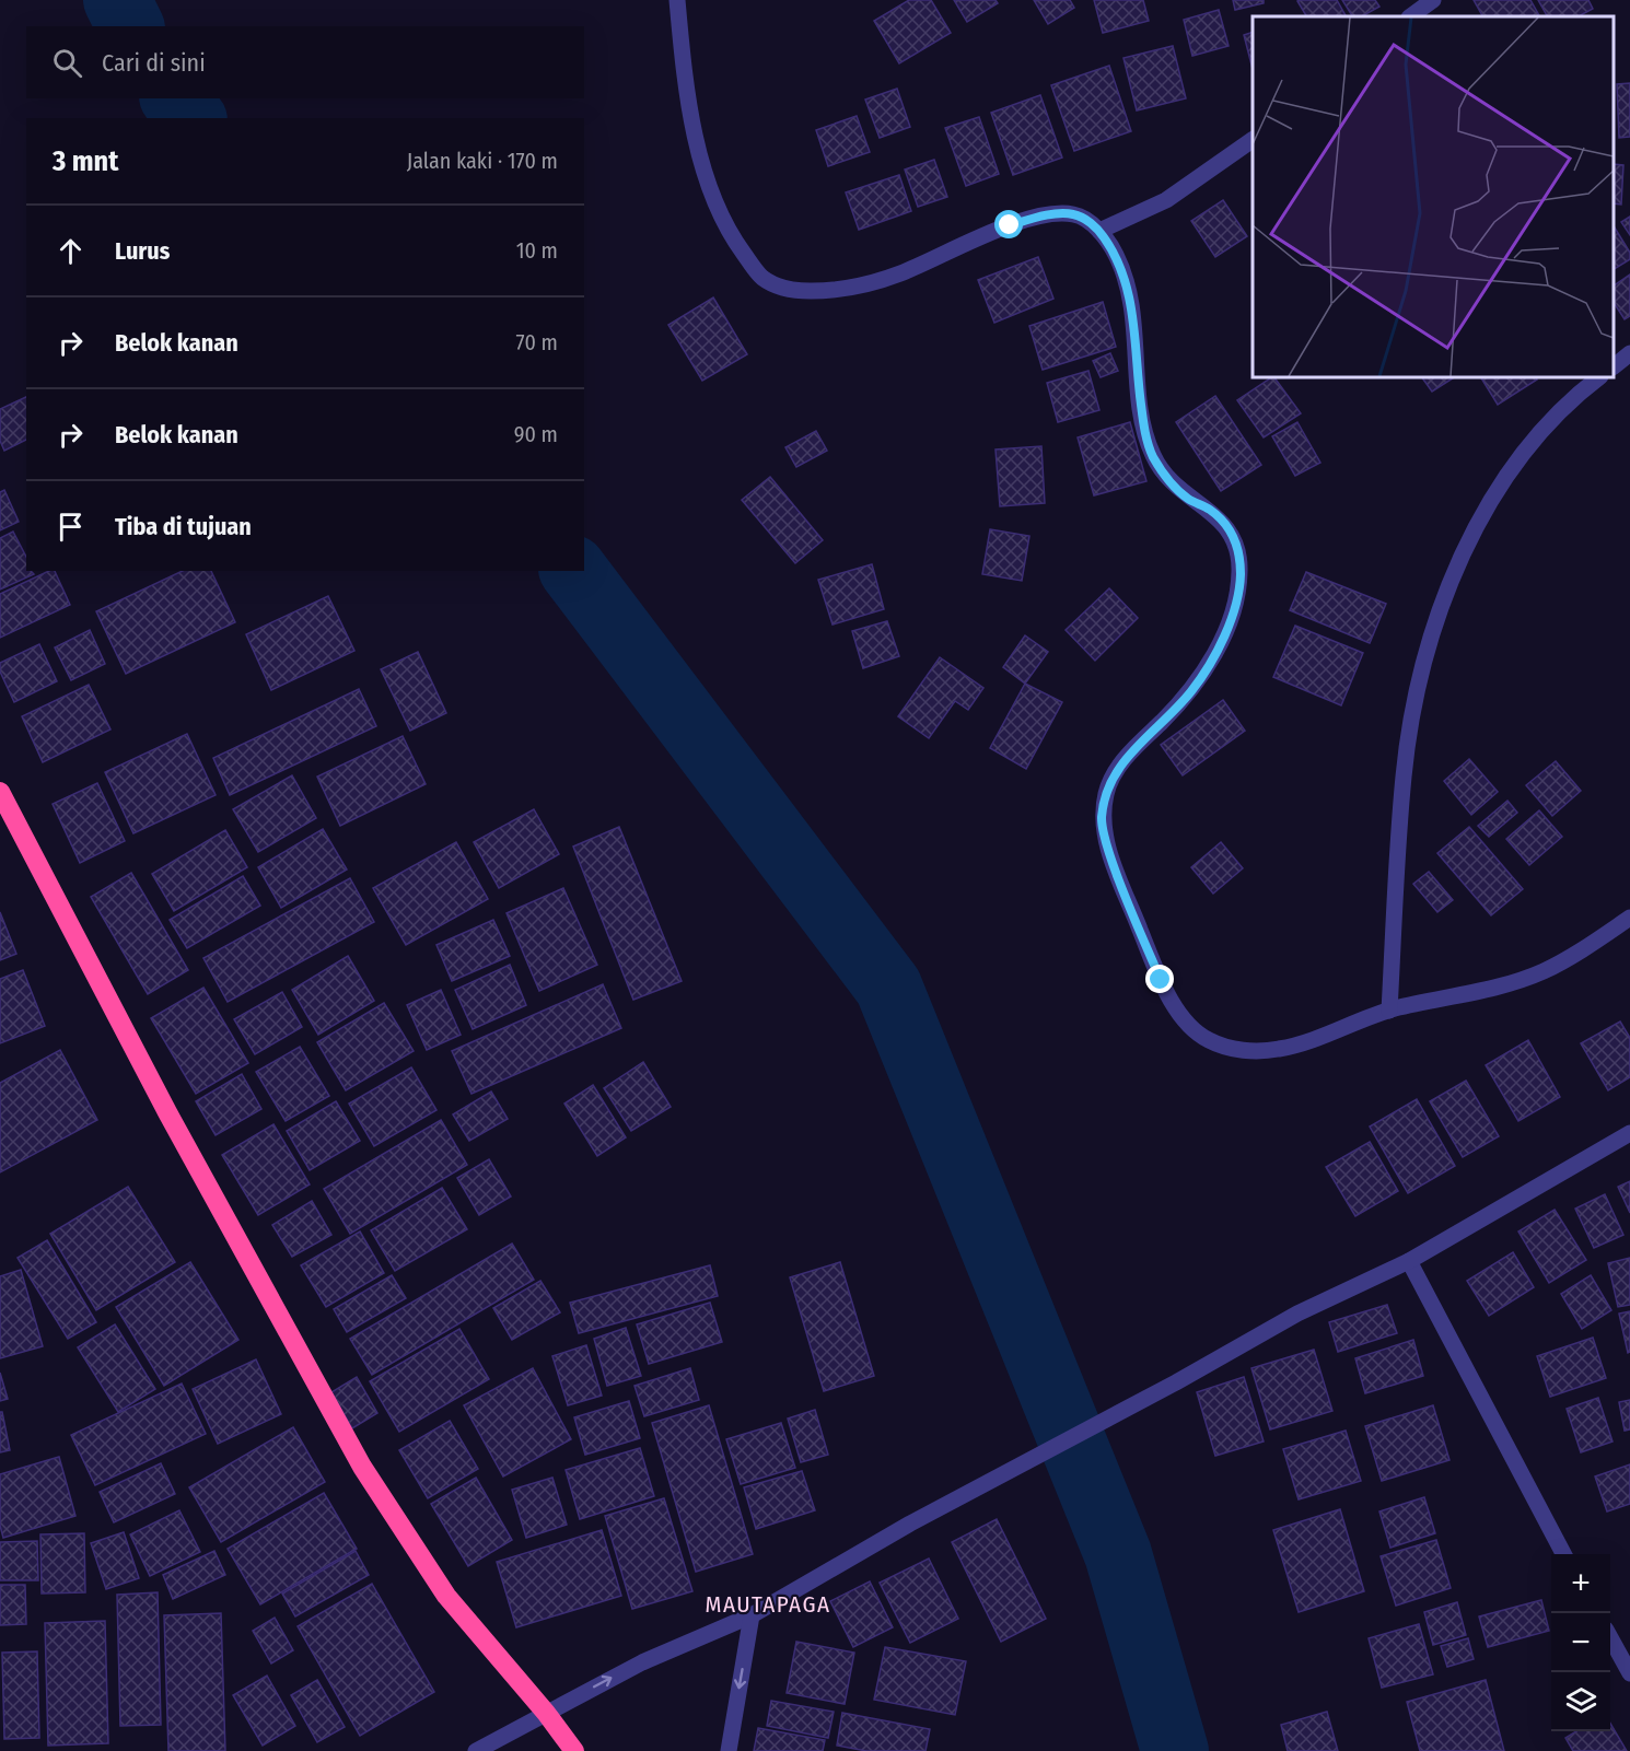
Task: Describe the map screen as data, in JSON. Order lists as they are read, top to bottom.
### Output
{
  "districts": ["MAUTAPAGA"],
  "page": {
    "search": "Cari di sini",
    "heading": ["3 mnt", "Jalan kaki · 170 m"],
    "list": [
      ["Lurus", "10 m"],
      ["Belok kanan", "70 m"],
      ["Belok kanan", "90 m"],
      "Tiba di tujuan"
    ],
    "map_buttons": ["+", "−"]
  }
}
